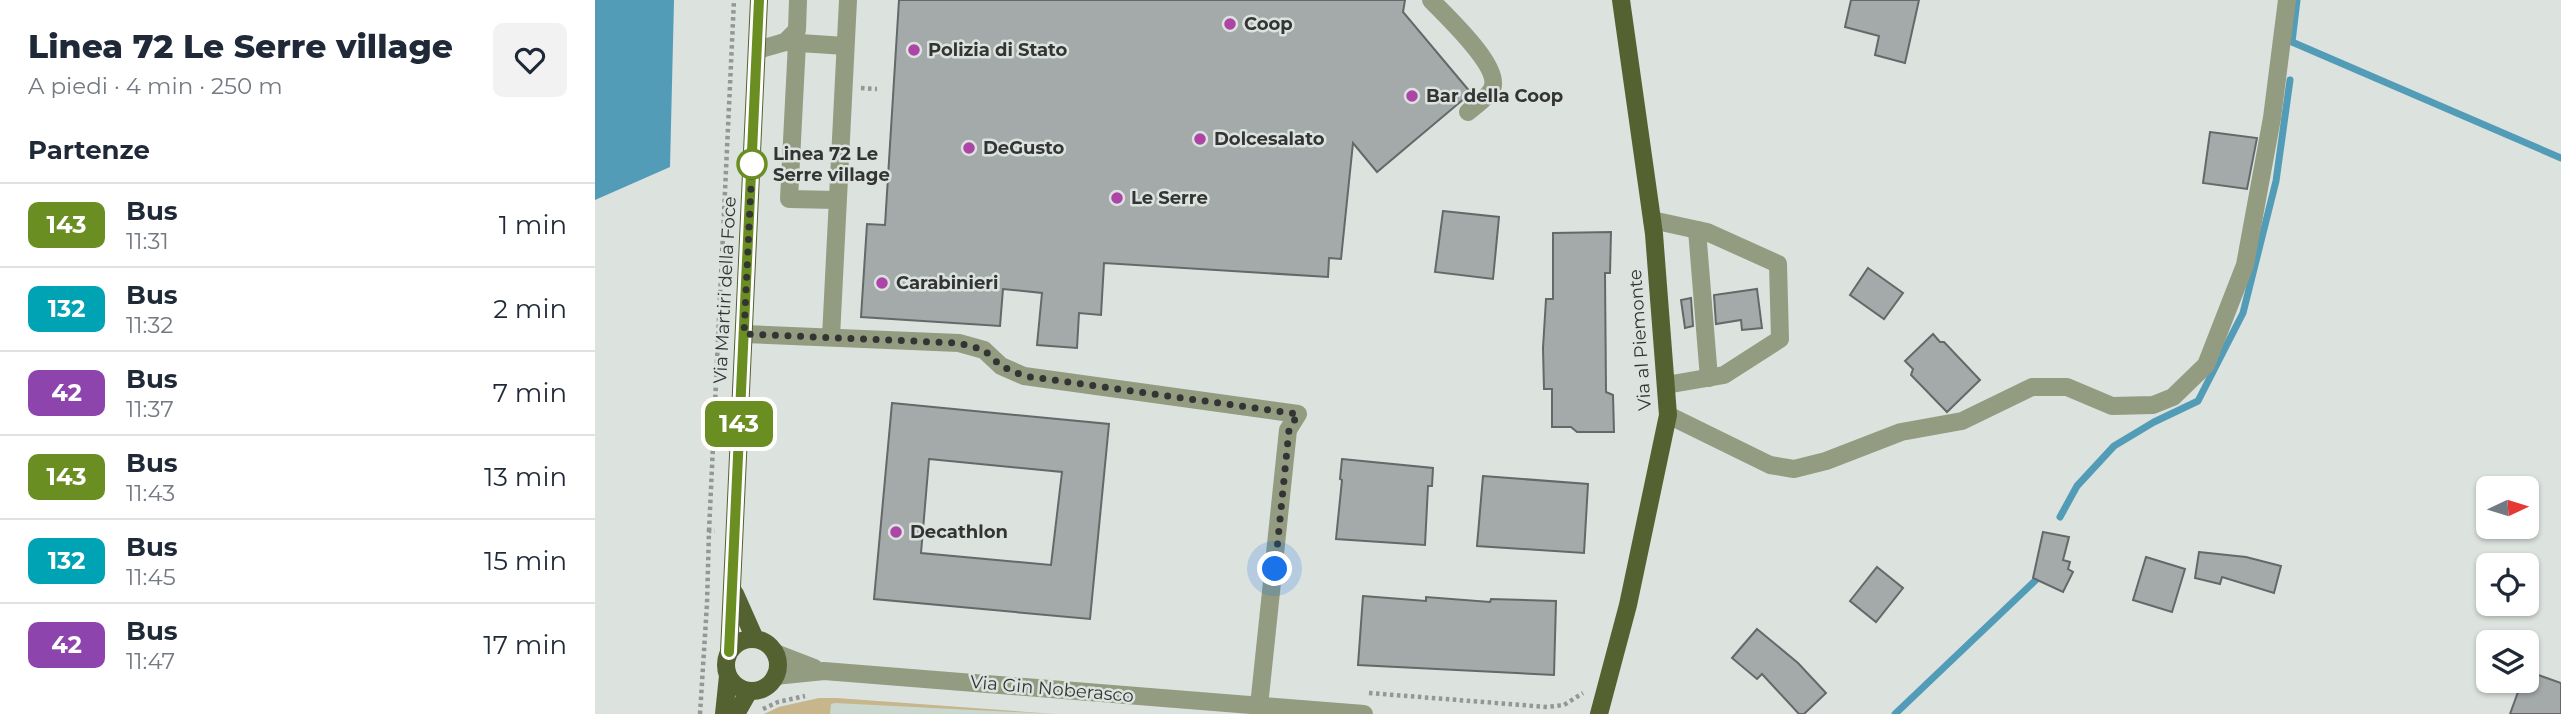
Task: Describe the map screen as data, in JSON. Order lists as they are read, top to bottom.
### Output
{
  "streets": {
    "main road": ["Via Martiri della Foce", "Via al Piemonte"],
    "street": ["Via Gin Noberasco"]
  },
  "crossings": [
    ["Via Martiri della Foce", "Via Gin Noberasco"]
  ],
  "places": [
    "Coop",
    "Polizia di Stato",
    "Bar della Coop",
    "Dolcesalato",
    "DeGusto",
    "Linea 72 Le Serre village",
    "Le Serre",
    "Carabinieri",
    "Decathlon"
  ],
  "lines": ["bus line 143"],
  "north": "right",
  "page": {
    "heading": [
      ["Linea 72 Le Serre village", "A piedi · 4 min · 250 m"],
      "Partenze"
    ],
    "on_map": "143",
    "list": [
      {
        "mark": "143",
        "name": "Bus",
        "note": "11:31",
        "value": "1 min"
      },
      {
        "mark": "132",
        "name": "Bus",
        "note": "11:32",
        "value": "2 min"
      },
      {
        "mark": "42",
        "name": "Bus",
        "note": "11:37",
        "value": "7 min"
      },
      {
        "mark": "143",
        "name": "Bus",
        "note": "11:43",
        "value": "13 min"
      },
      {
        "mark": "132",
        "name": "Bus",
        "note": "11:45",
        "value": "15 min"
      },
      {
        "mark": "42",
        "name": "Bus",
        "note": "11:47",
        "value": "17 min"
      }
    ]
  }
}
